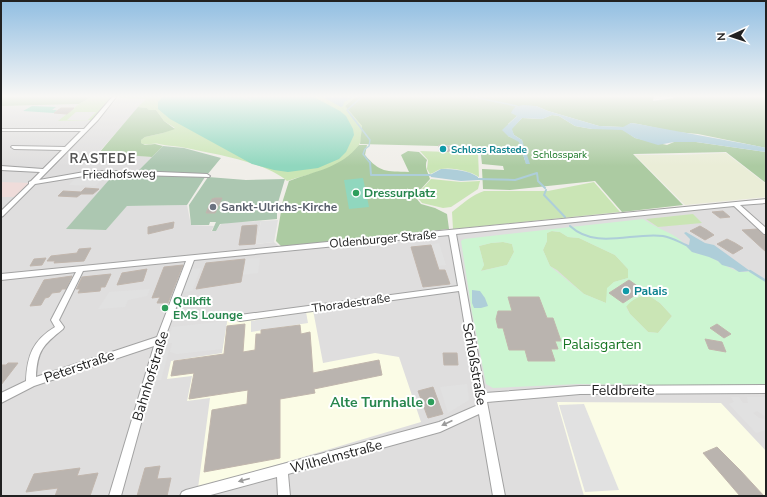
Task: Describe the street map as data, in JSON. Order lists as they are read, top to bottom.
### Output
{
  "streets": {
    "street": [
      "Friedhofsweg",
      "Oldenburger Straße",
      "Thoradestraße",
      "Schloßstraße",
      "Peterstraße",
      "Bahnhofstraße",
      "Feldbreite",
      "Wilhelmstraße"
    ]
  },
  "crossings": [
    ["Oldenburger Straße", "Schloßstraße"],
    ["Oldenburger Straße", "Bahnhofstraße"],
    ["Thoradestraße", "Schloßstraße"],
    ["Schloßstraße", "Feldbreite"],
    ["Schloßstraße", "Wilhelmstraße"],
    ["Peterstraße", "Bahnhofstraße"]
  ],
  "one_way": ["Wilhelmstraße"],
  "districts": ["RASTEDE"],
  "parks": ["Schlosspark", "Palaisgarten"],
  "places": [
    "Schloss Rastede",
    "Dressurplatz",
    "Sankt-Ulrichs-Kirche",
    "Palais",
    "Quikfit EMS Lounge",
    "Alte Turnhalle"
  ],
  "north": "left"
}
